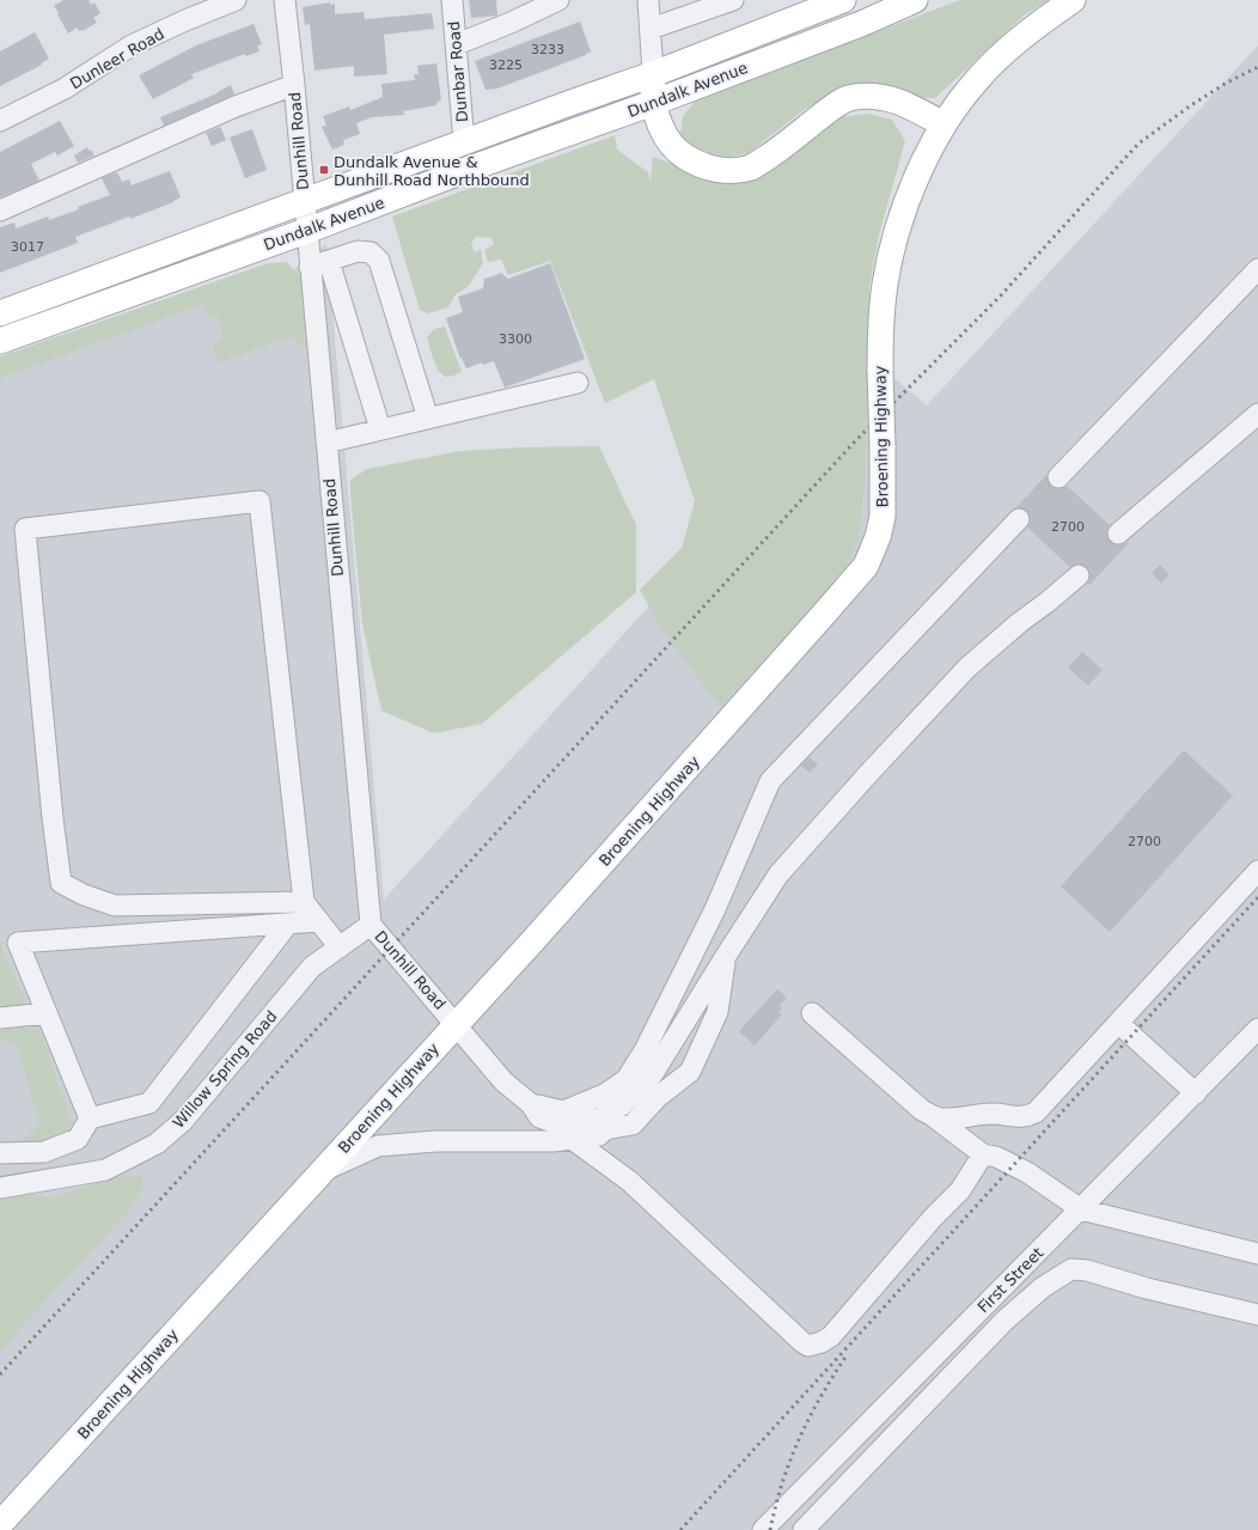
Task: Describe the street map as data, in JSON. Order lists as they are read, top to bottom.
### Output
{
  "streets": {
    "main road": ["Dundalk Avenue", "Broening Highway"],
    "street": [
      "Dunleer Road",
      "Dunbar Road",
      "Dunhill Road",
      "Willow Spring Road",
      "First Street"
    ]
  },
  "crossings": [
    ["Dunbar Road", "Dundalk Avenue"],
    ["Dundalk Avenue", "Dunhill Road"],
    ["Dunhill Road", "Broening Highway"],
    ["Dunhill Road", "Willow Spring Road"]
  ],
  "places": {
    "transit": ["Dundalk Avenue & Dunhill Road Northbound"]
  },
  "house_numbers": [
    "3233",
    "3225",
    "3017",
    "3300",
    "2700",
    "2700"
  ]
}
